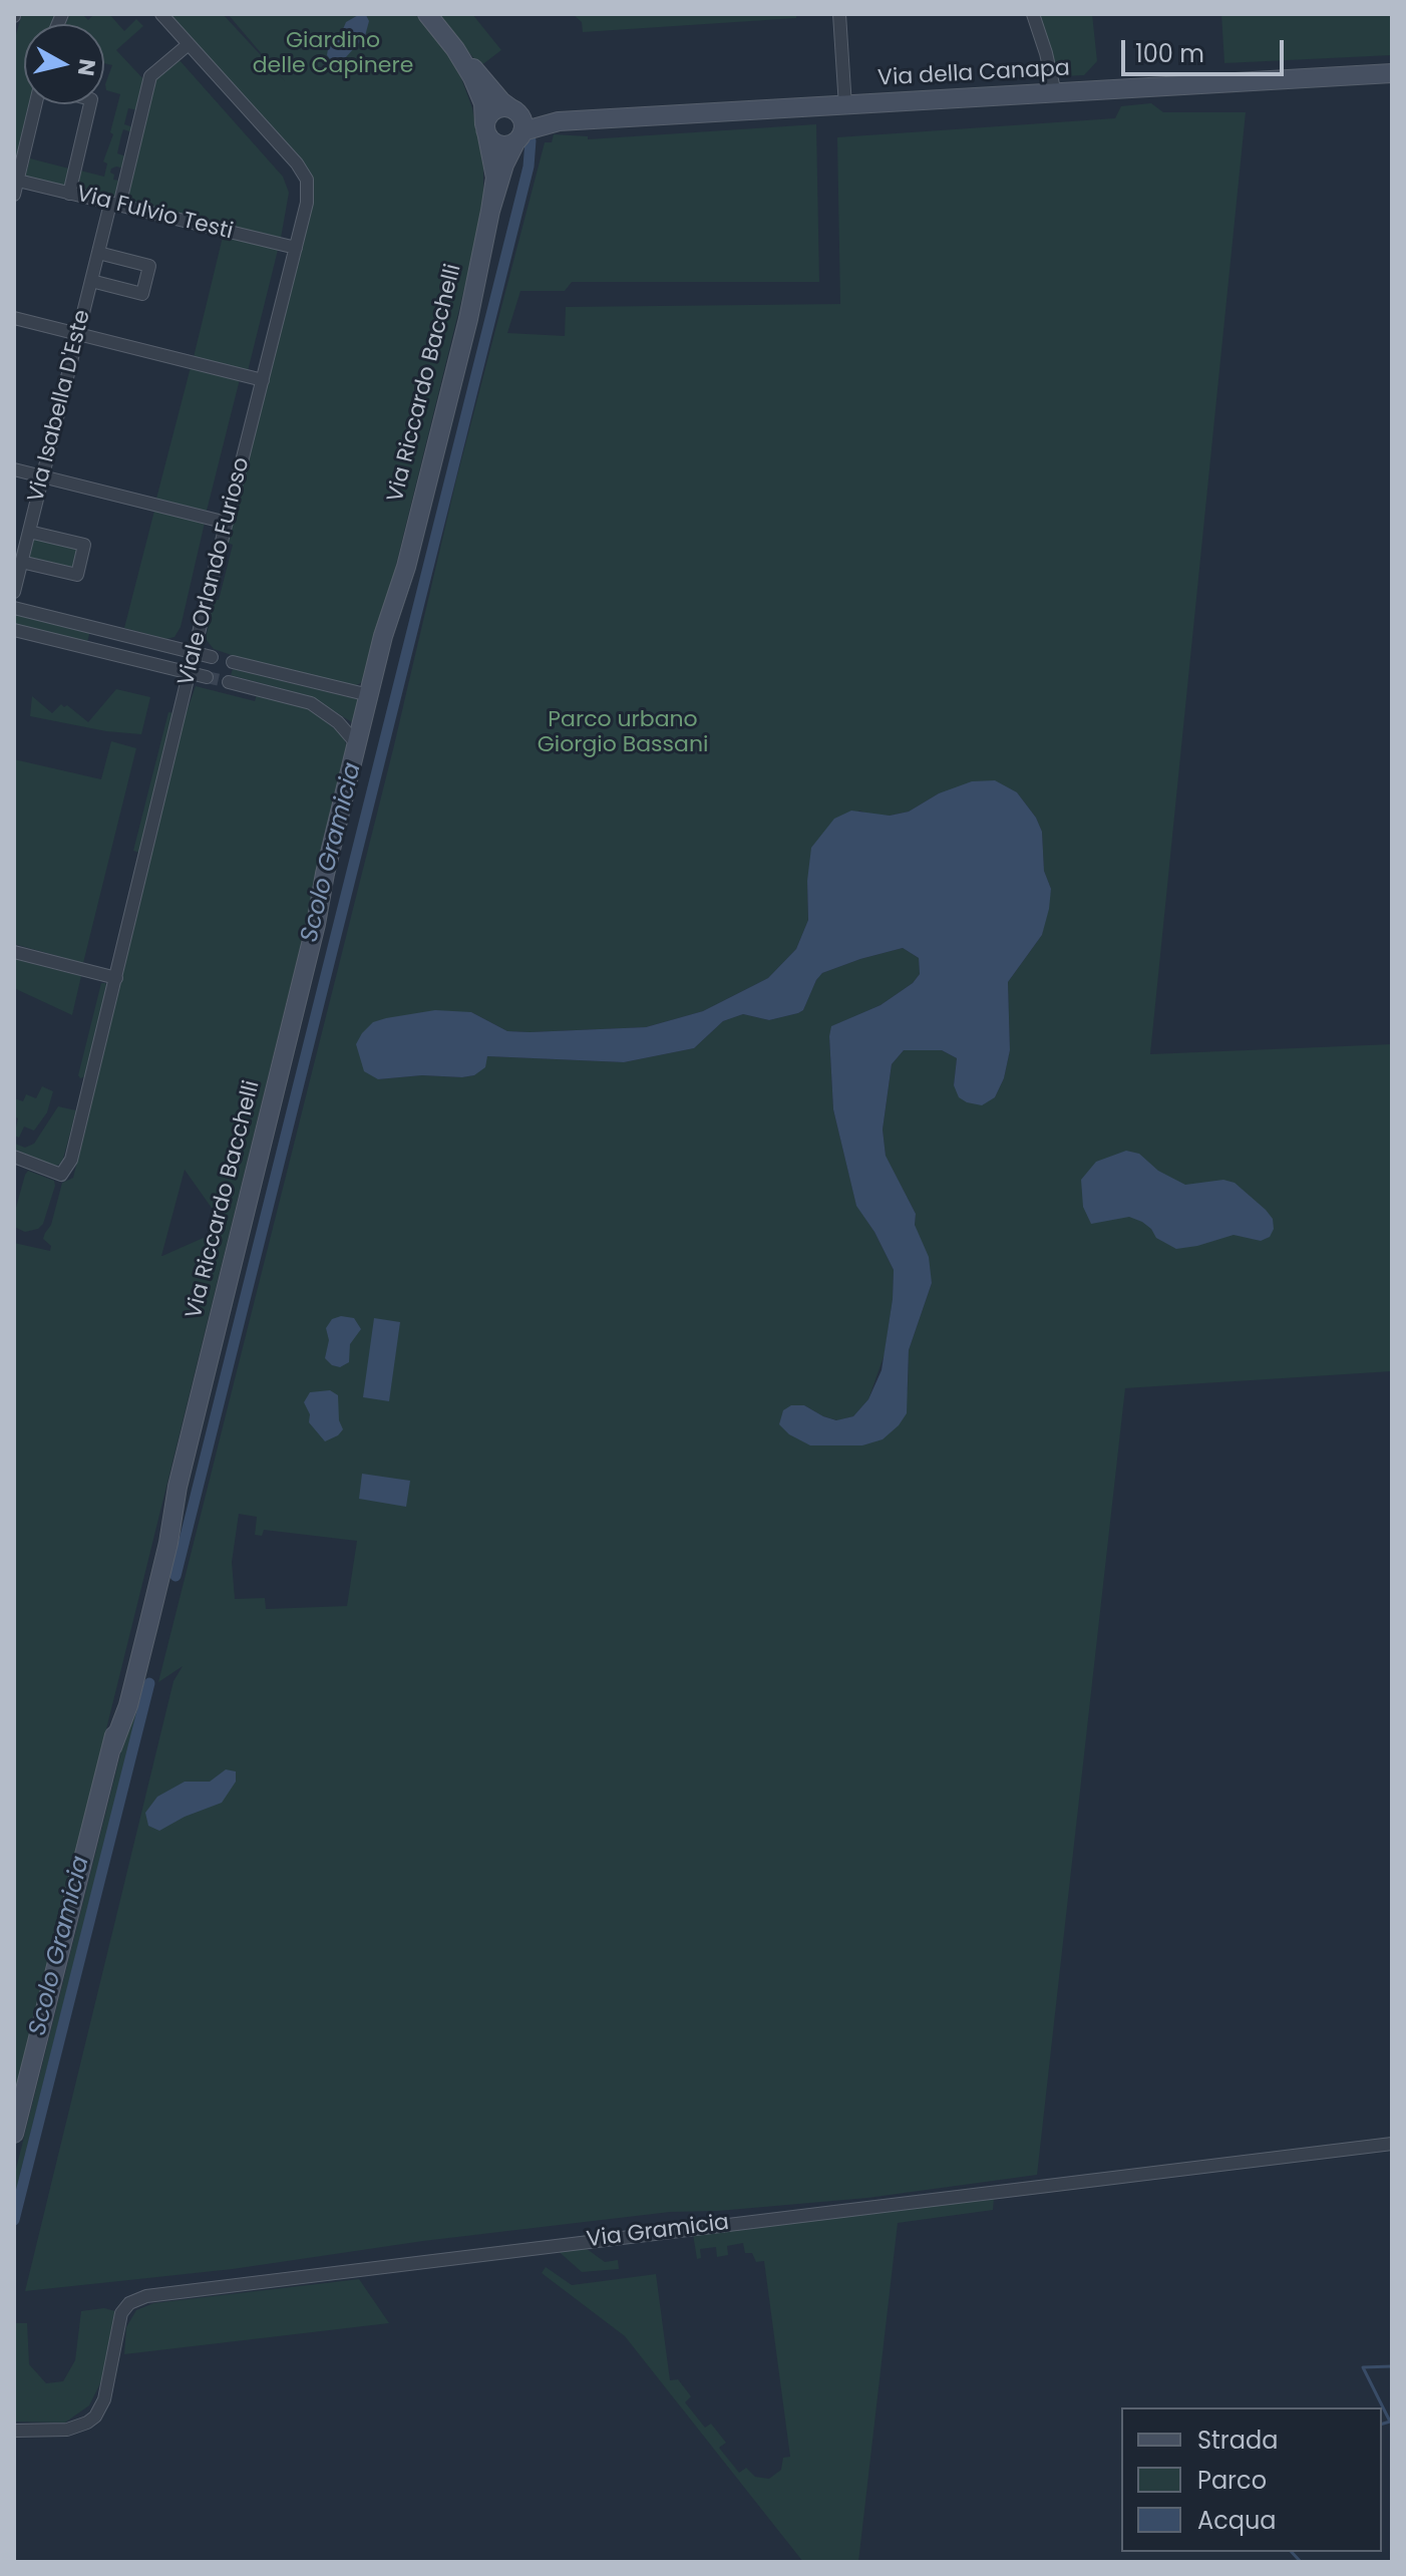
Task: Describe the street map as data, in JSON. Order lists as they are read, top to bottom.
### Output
{
  "streets": {
    "main road": ["Via della Canapa", "Via Riccardo Bacchelli"],
    "street": [
      "Via Fulvio Testi",
      "Via Isabella D'Este",
      "Viale Orlando Furioso",
      "Via Gramicia"
    ]
  },
  "crossings": [
    ["Via della Canapa", "Via Riccardo Bacchelli"],
    ["Via Fulvio Testi", "Via Isabella D'Este"],
    ["Via Fulvio Testi", "Viale Orlando Furioso"],
    ["Via Isabella D'Este", "Viale Orlando Furioso"]
  ],
  "water": ["Scolo Gramicia"],
  "parks": ["Giardino delle Capinere", "Parco urbano Giorgio Bassani"],
  "legend": ["Strada", "Parco", "Acqua"],
  "scale_bar": "100 m",
  "north": "right"
}
